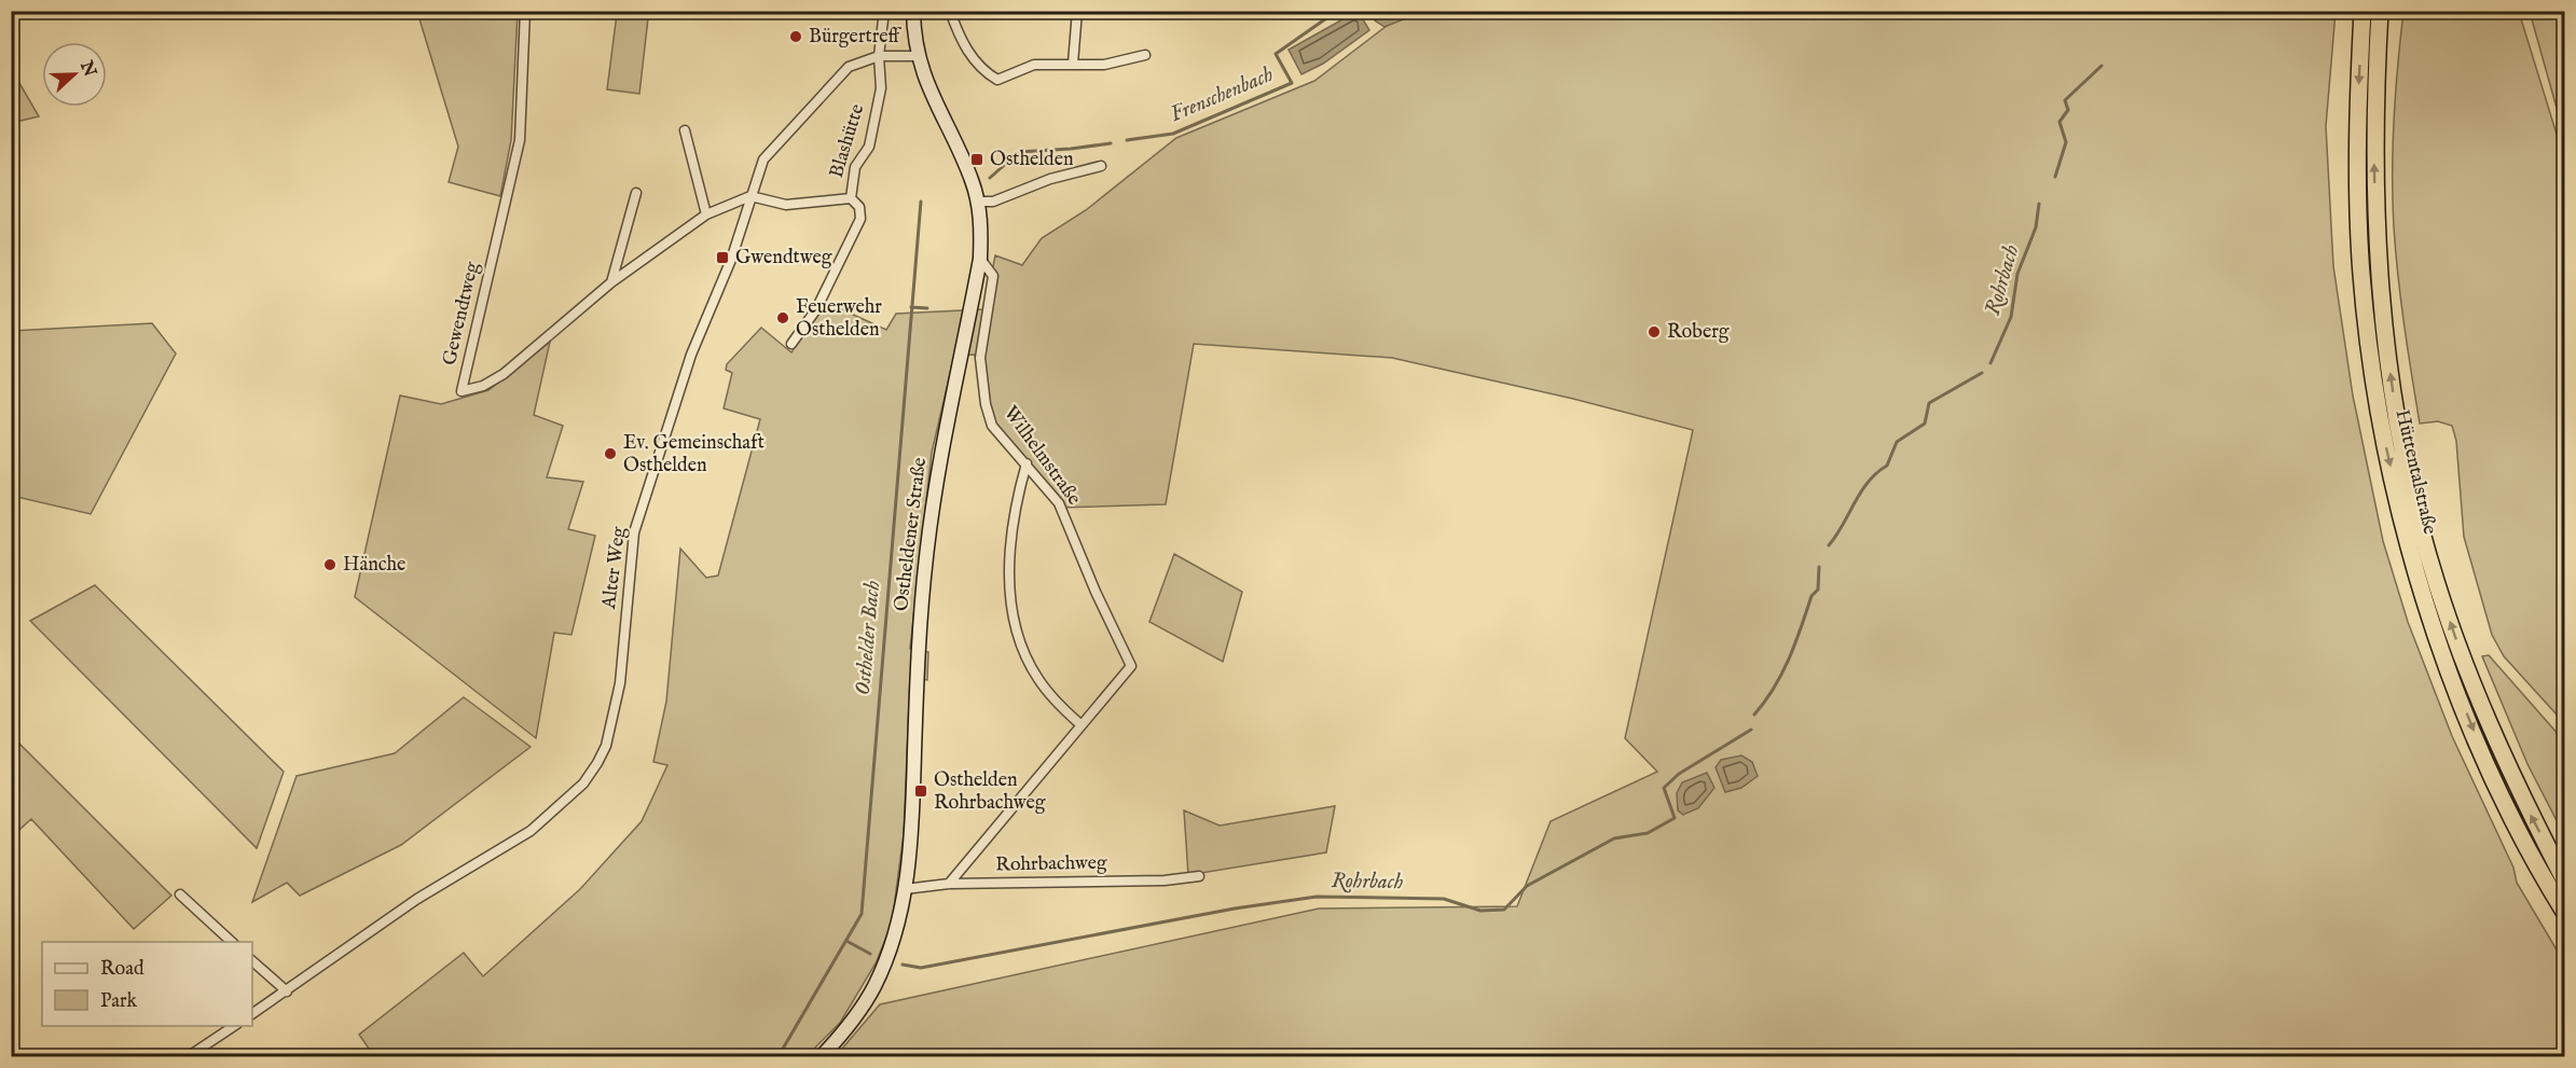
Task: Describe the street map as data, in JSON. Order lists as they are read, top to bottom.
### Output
{
  "streets": {
    "highway": ["Hüttentalstraße"],
    "main road": ["Ostheldener Straße"],
    "street": [
      "Blashütte",
      "Gewendtweg",
      "Wilhelmstraße",
      "Alter Weg",
      "Rohrbachweg"
    ]
  },
  "crossings": [
    ["Blashütte", "Gewendtweg"],
    ["Blashütte", "Alter Weg"],
    ["Gewendtweg", "Alter Weg"],
    ["Wilhelmstraße", "Ostheldener Straße"],
    ["Ostheldener Straße", "Alter Weg"],
    ["Ostheldener Straße", "Rohrbachweg"]
  ],
  "water": ["Frenschenbach", "Rohrbach", "Osthelder Bach"],
  "places": {
    "other": [
      "Bürgertreff",
      "Feuerwehr Osthelden",
      "Roberg",
      "Ev. Gemeinschaft Osthelden",
      "Hänche"
    ],
    "transit": ["Osthelden", "Gwendtweg", "Osthelden Rohrbachweg"]
  },
  "legend": ["Road", "Park"],
  "north": "right"
}
